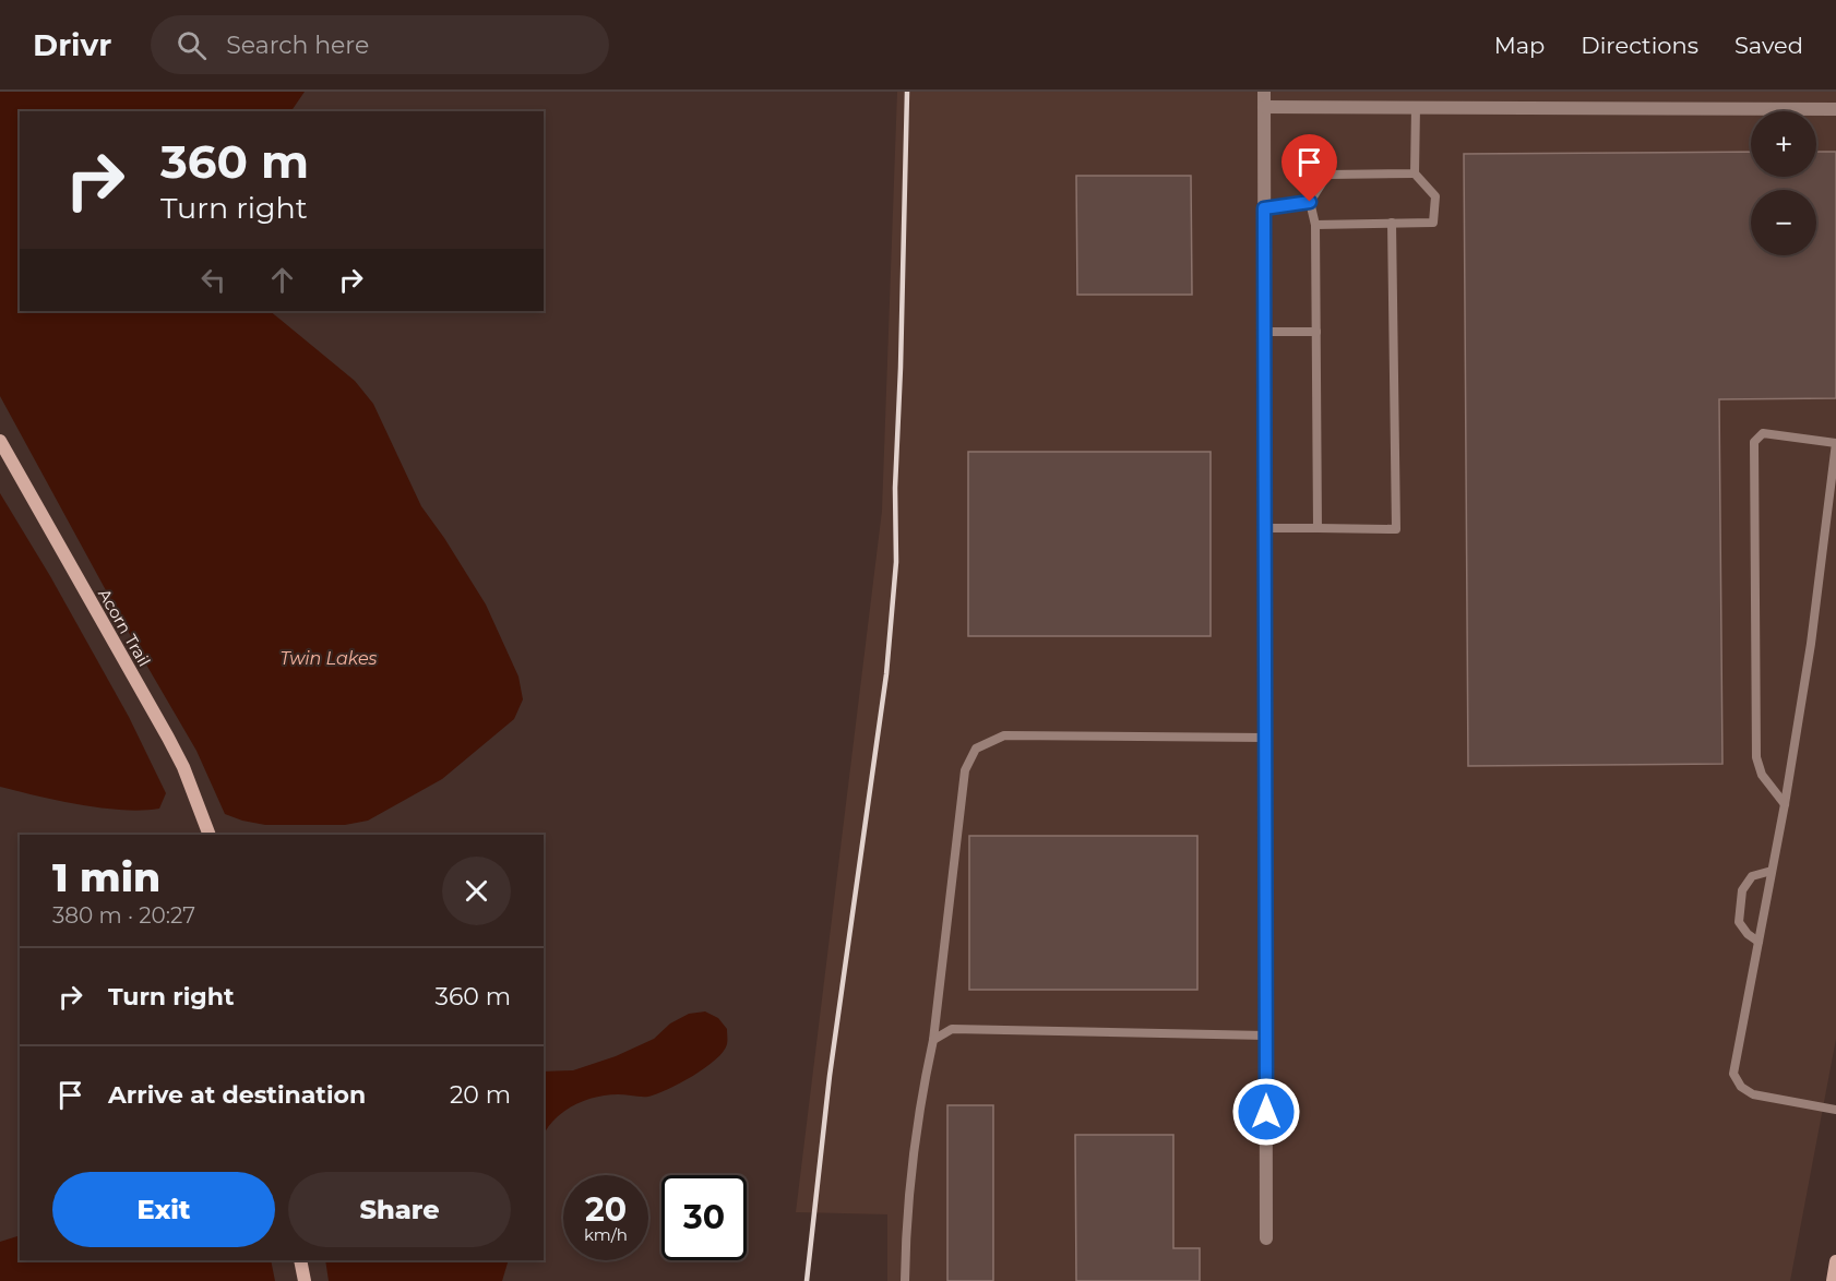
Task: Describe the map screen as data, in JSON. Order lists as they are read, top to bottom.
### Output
{
  "streets": {
    "street": ["Acorn Trail"]
  },
  "water": ["Twin Lakes"],
  "page": {
    "header": "Drivr",
    "search": "Search here",
    "nav": ["Map", "Directions", "Saved"],
    "map_buttons": ["+", "−"],
    "turn": ["360 m", "Turn right"],
    "heading": ["1 min", "380 m · 20:27"],
    "list": [
      {
        "name": "Turn right",
        "value": "360 m"
      },
      {
        "name": "Arrive at destination",
        "value": "20 m"
      }
    ],
    "buttons": ["Exit", "Share"],
    "speed": "20 km/h",
    "limit": "30"
  }
}
